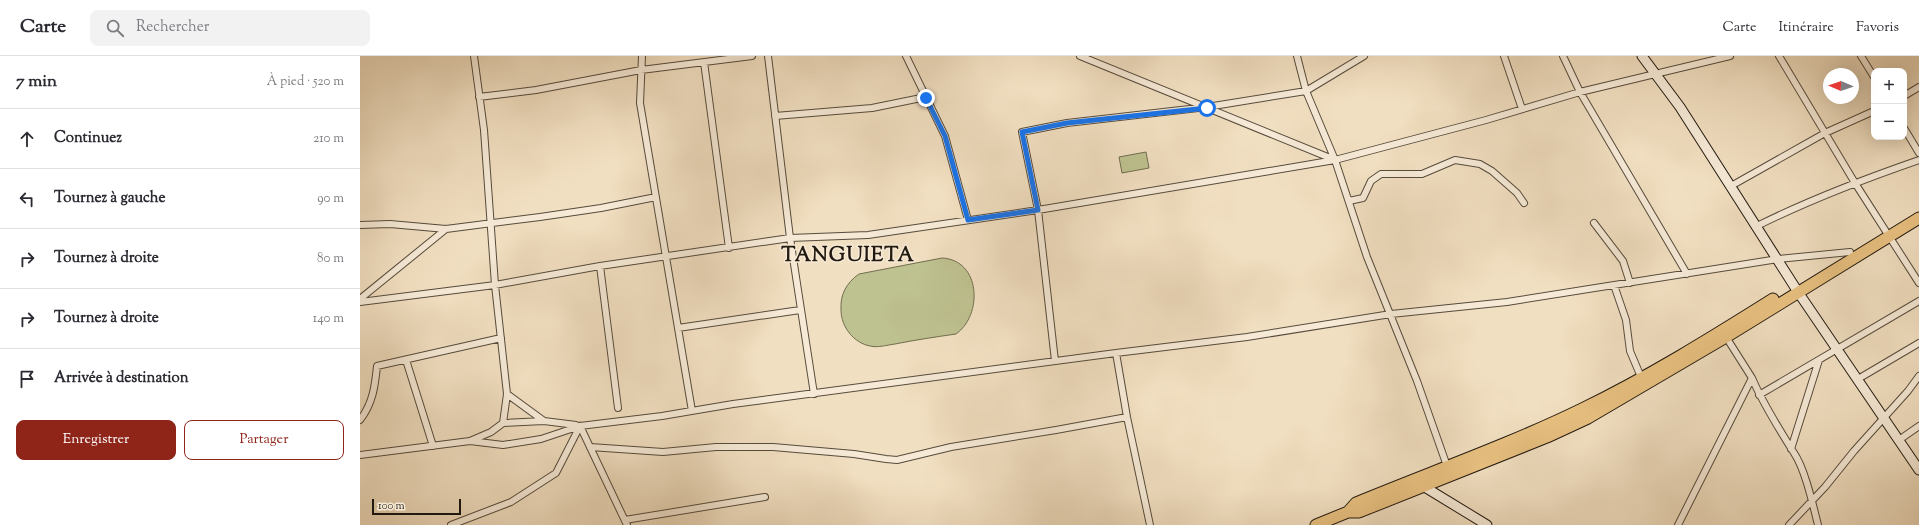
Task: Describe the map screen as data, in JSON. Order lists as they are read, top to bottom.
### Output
{
  "districts": ["TANGUIETA"],
  "scale_bar": "100 m",
  "north": "left",
  "page": {
    "header": "Carte",
    "search": "Rechercher",
    "nav": ["Carte", "Itinéraire", "Favoris"],
    "heading": ["7 min", "À pied · 520 m"],
    "map_buttons": ["+", "−"],
    "list": [
      ["Continuez", "210 m"],
      ["Tournez à gauche", "90 m"],
      ["Tournez à droite", "80 m"],
      ["Tournez à droite", "140 m"],
      "Arrivée à destination"
    ],
    "buttons": ["Enregistrer", "Partager"],
    "scale": "100 m"
  }
}
